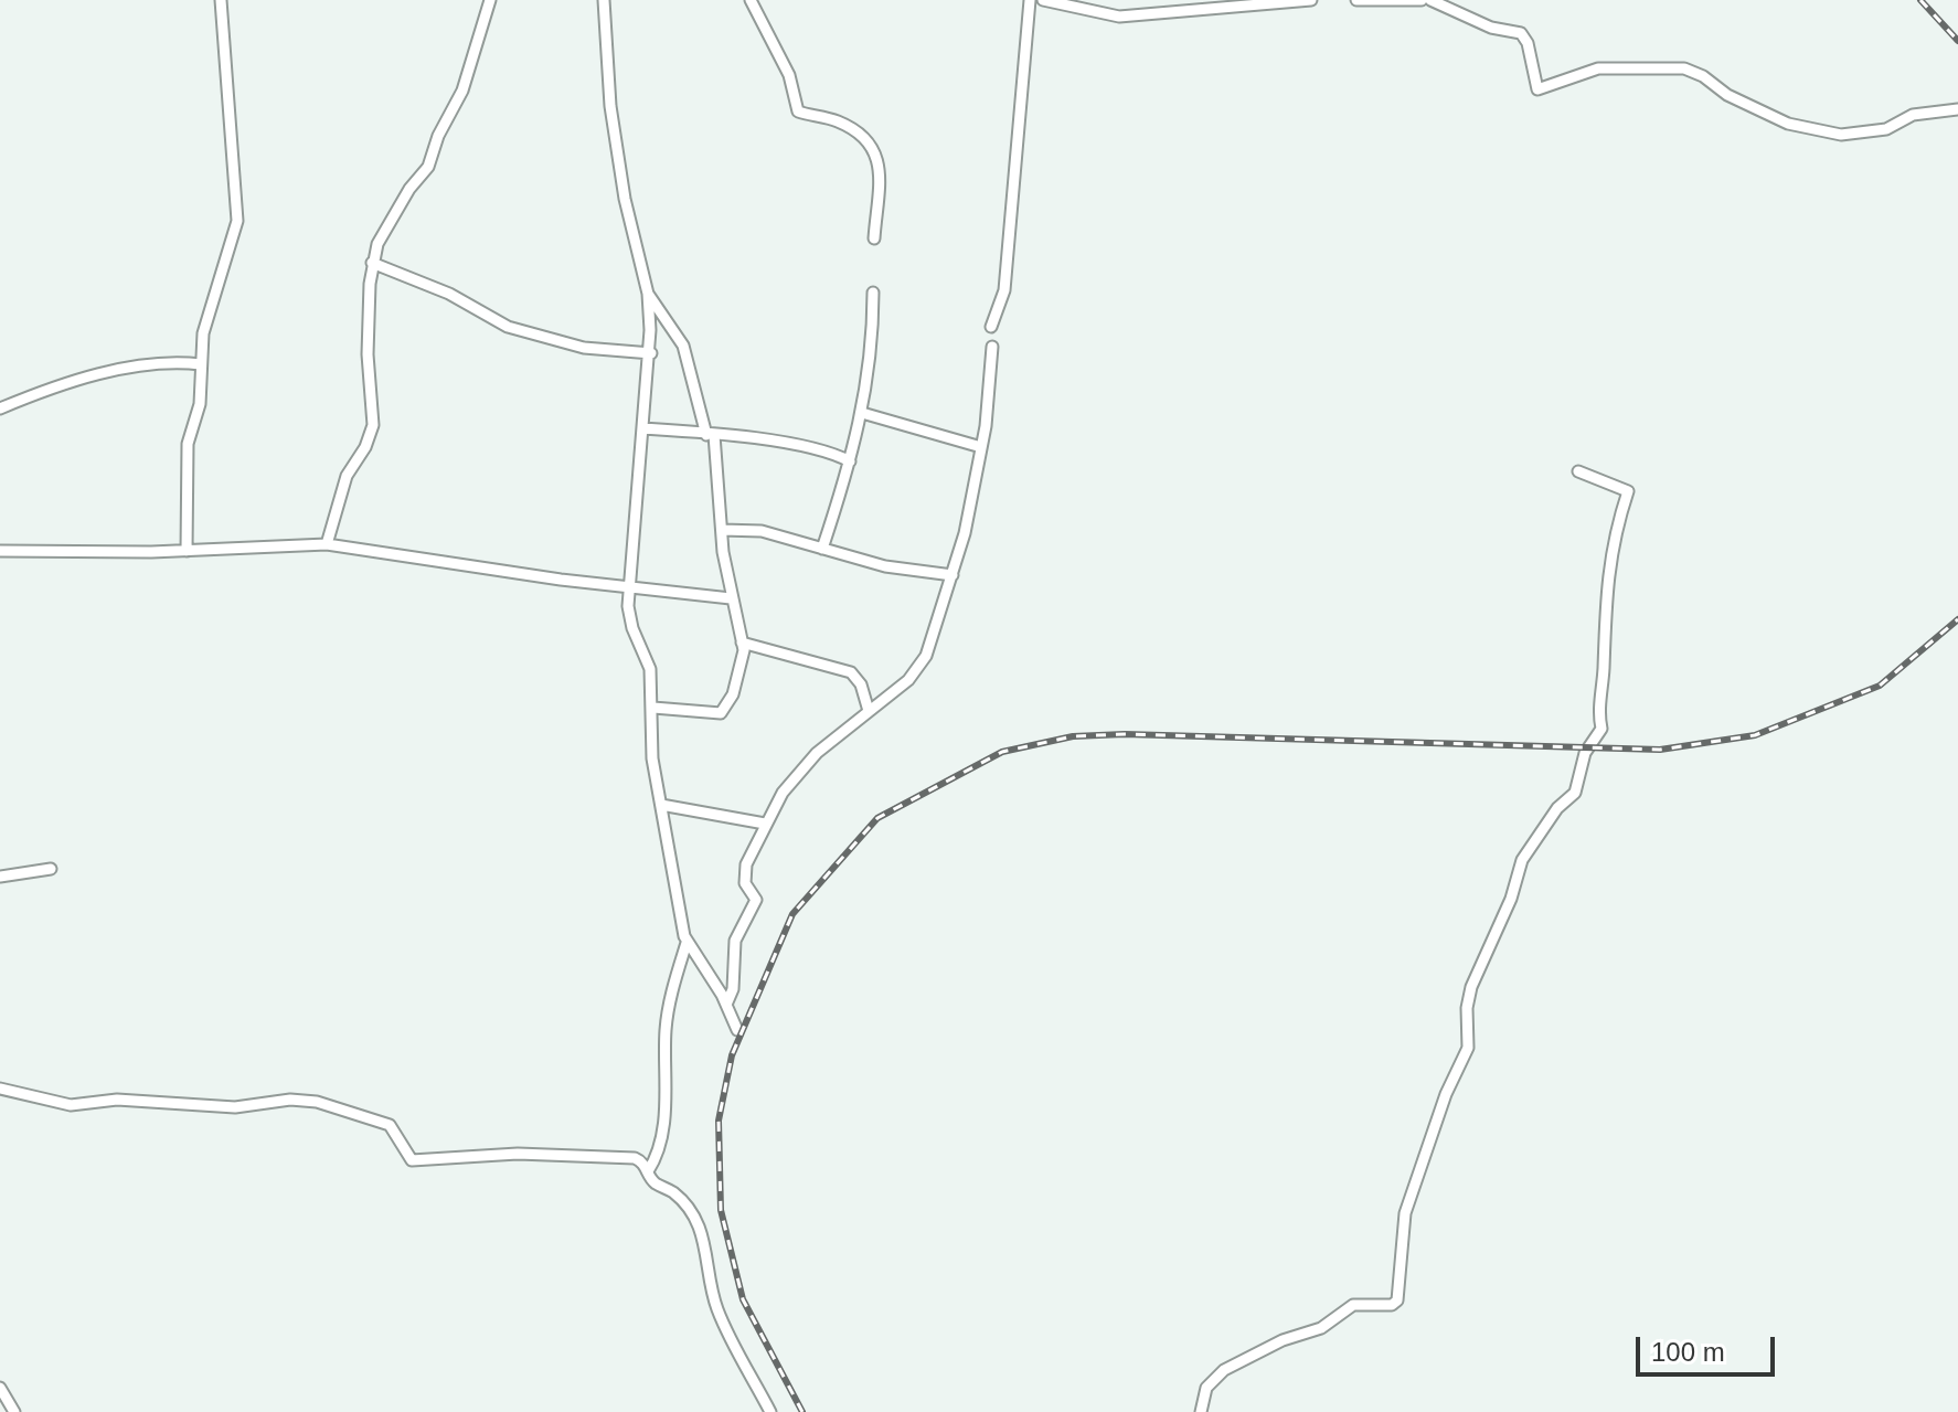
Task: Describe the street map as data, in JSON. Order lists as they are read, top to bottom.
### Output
{
  "scale_bar": "100 m"
}
